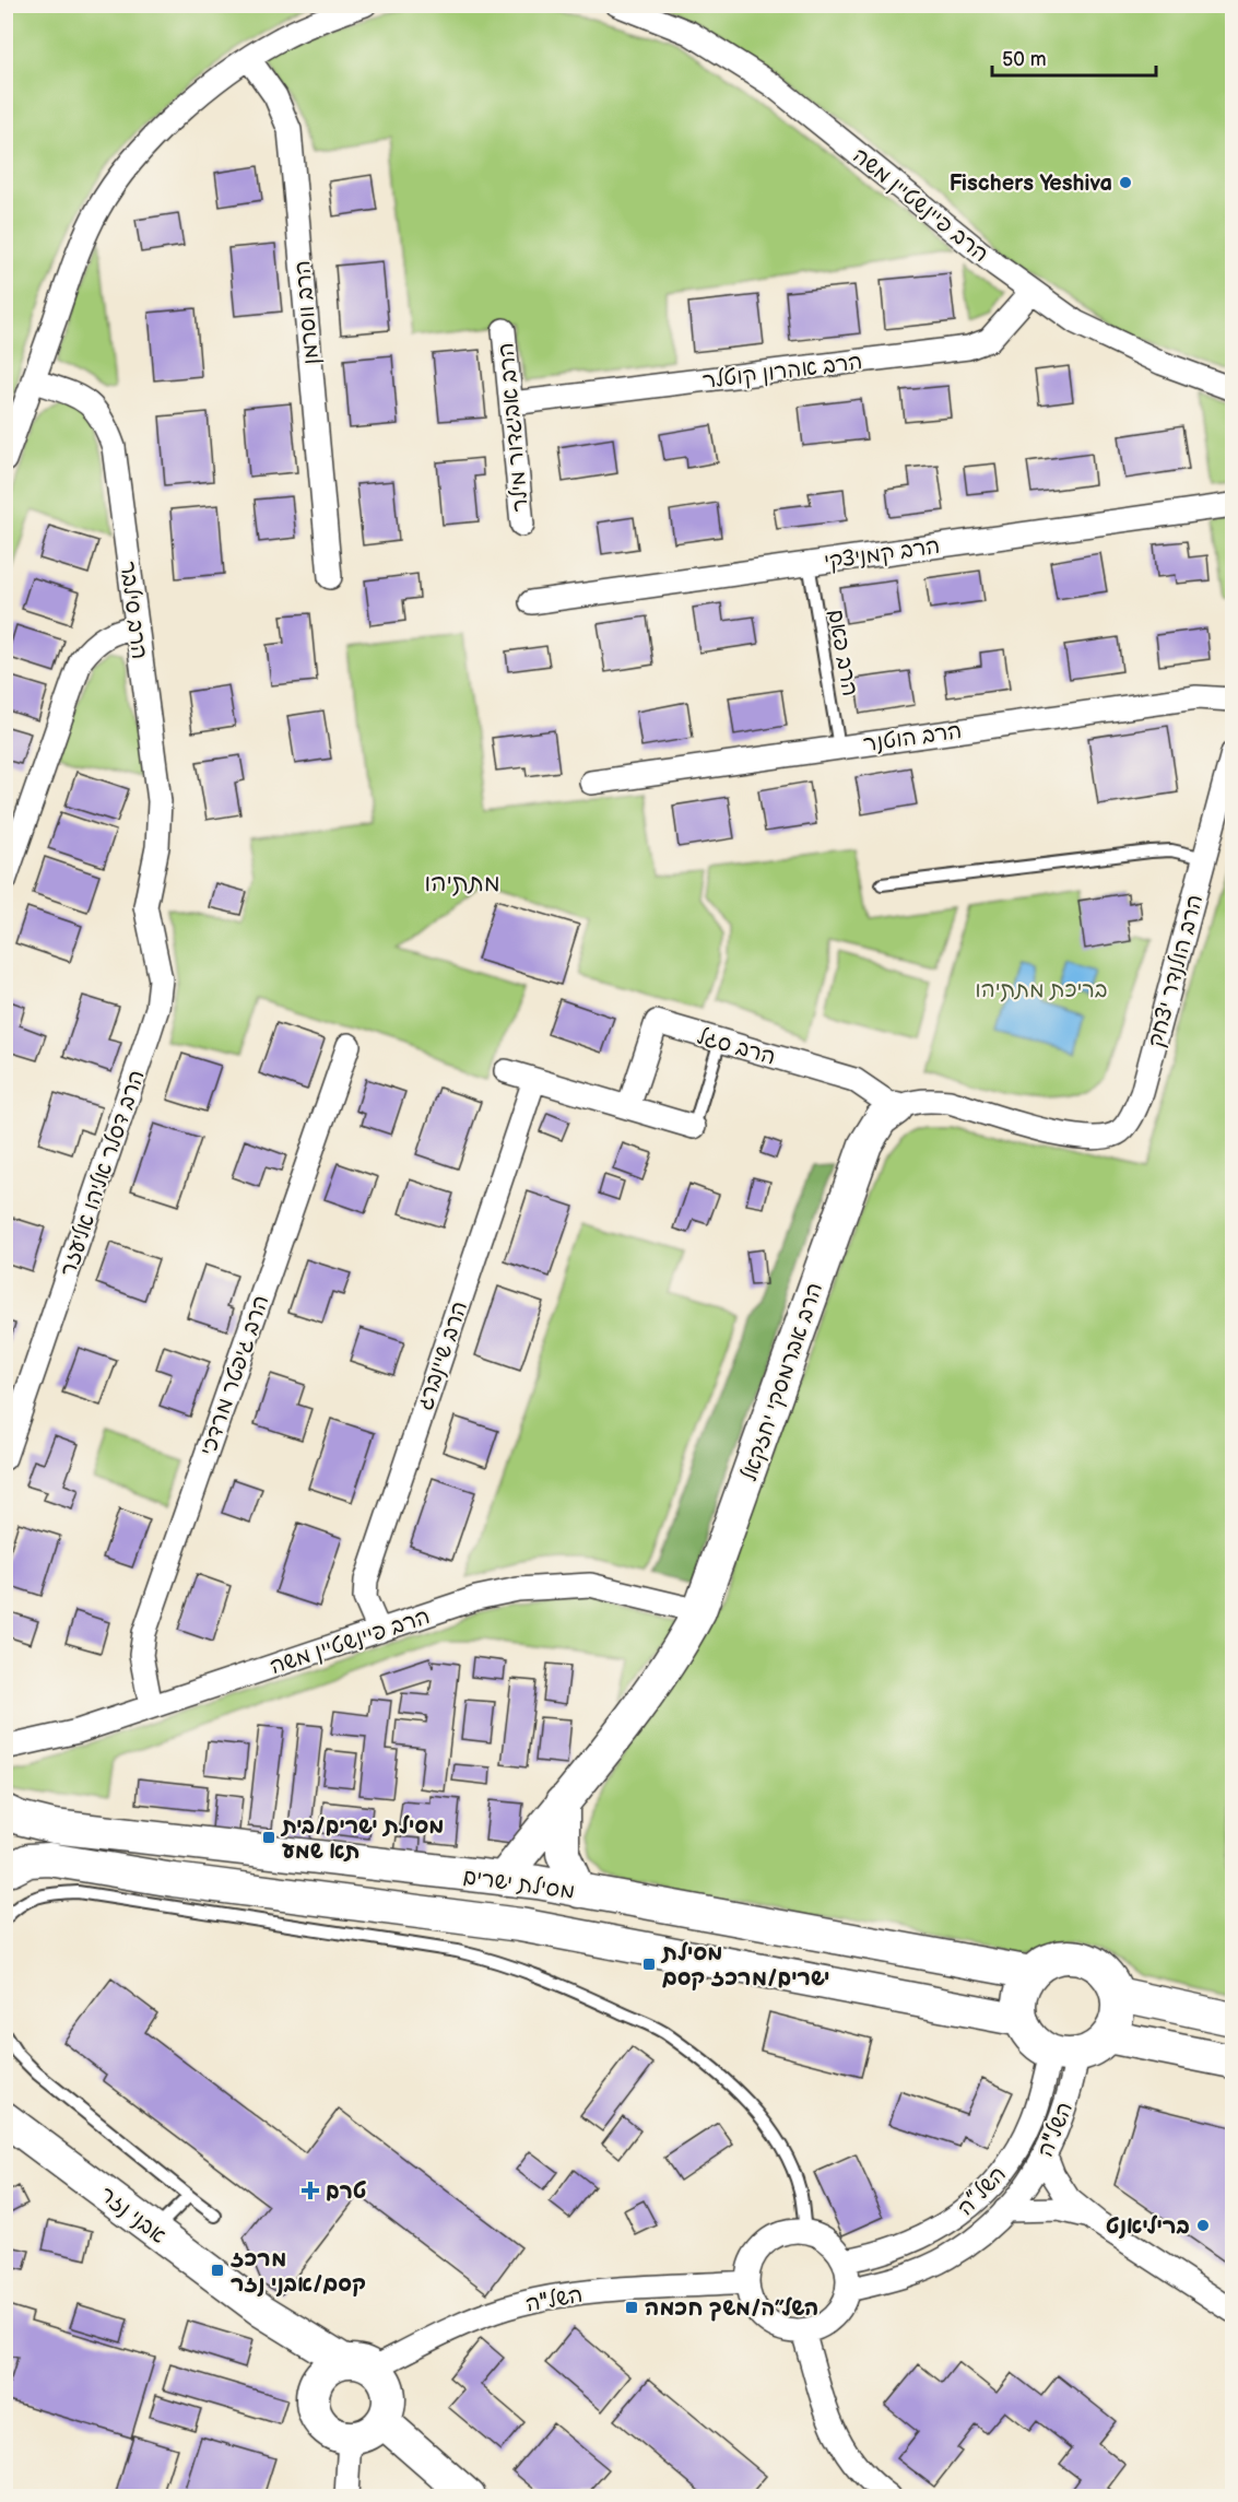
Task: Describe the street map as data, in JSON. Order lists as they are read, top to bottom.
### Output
{
  "streets": {
    "street": [
      "הרב פיינשטיין משה",
      "הרב ווסרמן",
      "הרב אהרון קוטלר",
      "הרב אביגדור מילר",
      "הרב קמניצקי",
      "הרב סילבר",
      "הרב הוטנר",
      "הרב הולנדר יצחק",
      "הרב סגל",
      "הרב דסלר אליהו אליעזר",
      "הרב שיינברג",
      "הרב גיפטר מרדכי",
      "הרב אברמסקי יחזקאל",
      "מסילת ישרים",
      "השל\"ה",
      "השל”ה",
      "אבני נזר"
    ],
    "lane": ["הרב פאם"]
  },
  "crossings": [
    ["הרב פיינשטיין משה", "הרב אהרון קוטלר"],
    ["הרב פיינשטיין משה", "הרב שיינברג"],
    ["הרב פיינשטיין משה", "הרב גיפטר מרדכי"],
    ["הרב פיינשטיין משה", "הרב אברמסקי יחזקאל"],
    ["הרב אהרון קוטלר", "הרב אביגדור מילר"],
    ["הרב קמניצקי", "הרב פאם"],
    ["הרב סילבר", "הרב דסלר אליהו אליעזר"],
    ["הרב פאם", "הרב הוטנר"],
    ["הרב הולנדר יצחק", "הרב סגל"],
    ["הרב הולנדר יצחק", "הרב אברמסקי יחזקאל"],
    ["הרב סגל", "הרב אברמסקי יחזקאל"],
    ["הרב אברמסקי יחזקאל", "מסילת ישרים"],
    ["מסילת ישרים", "השל\"ה"],
    ["מסילת ישרים", "השל”ה"],
    ["השל\"ה", "השל”ה"],
    ["השל\"ה", "אבני נזר"]
  ],
  "districts": ["מתתיהו"],
  "parks": ["בריכת מתתיהו"],
  "places": {
    "other": ["Fischers Yeshiva", "בריליאנט"],
    "transit": [
      "מסילת ישרים/בית תא שמע",
      "מסילת ישרים/מרכז קסם",
      "מרכז קסם/אבני נזר",
      "השל״ה/משך חכמה"
    ],
    "health": ["טרם"]
  },
  "scale_bar": "50 m"
}
